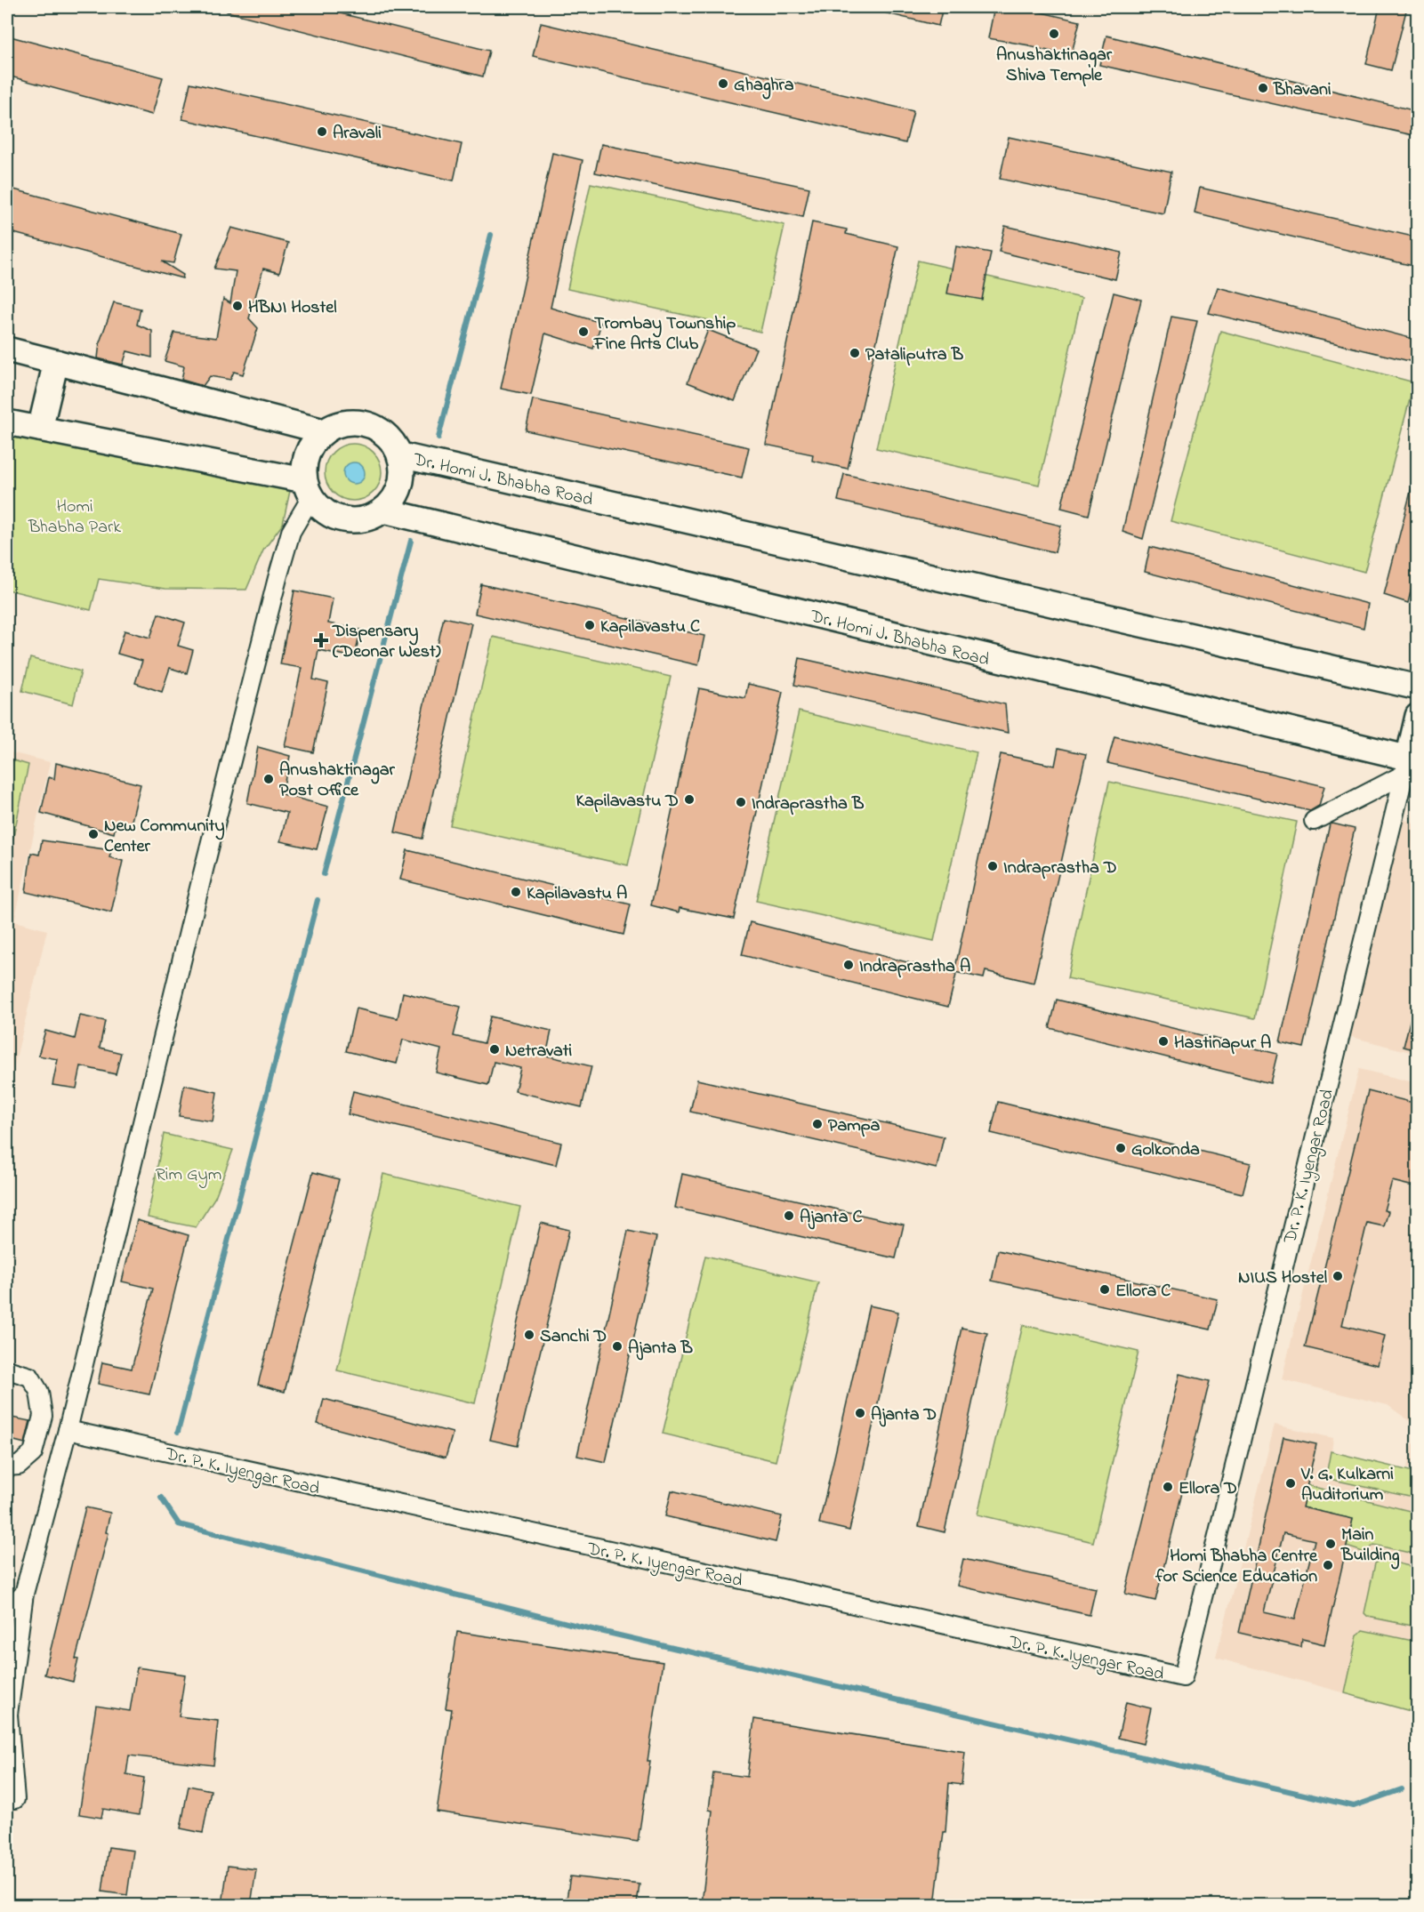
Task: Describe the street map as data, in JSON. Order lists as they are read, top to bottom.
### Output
{
  "streets": {
    "street": ["Dr. Homi J. Bhabha Road", "Dr. P. K. Iyengar Road"]
  },
  "crossings": [
    ["Dr. Homi J. Bhabha Road", "Dr. P. K. Iyengar Road"]
  ],
  "parks": ["Homi Bhabha Park", "Rim Gym"],
  "places": {
    "other": [
      "Anushaktinagar Shiva Temple",
      "Ghaghra",
      "Bhavani",
      "Aravali",
      "HBNI Hostel",
      "Trombay Township Fine Arts Club",
      "Pataliputra B",
      "Kapilavastu C",
      "Anushaktinagar Post Office",
      "Kapilavastu D",
      "Indraprastha B",
      "New Community Center",
      "Indraprastha D",
      "Kapilavastu A",
      "Indraprastha A",
      "Hastinapur A",
      "Netravati",
      "Pampa",
      "Golkonda",
      "Ajanta C",
      "NIUS Hostel",
      "Ellora C",
      "Sanchi D",
      "Ajanta B",
      "Ajanta D",
      "V. G. Kulkarni Auditorium",
      "Ellora D",
      "Main Building",
      "Homi Bhabha Centre for Science Education"
    ],
    "health": ["Dispensary (Deonar West)"]
  }
}
